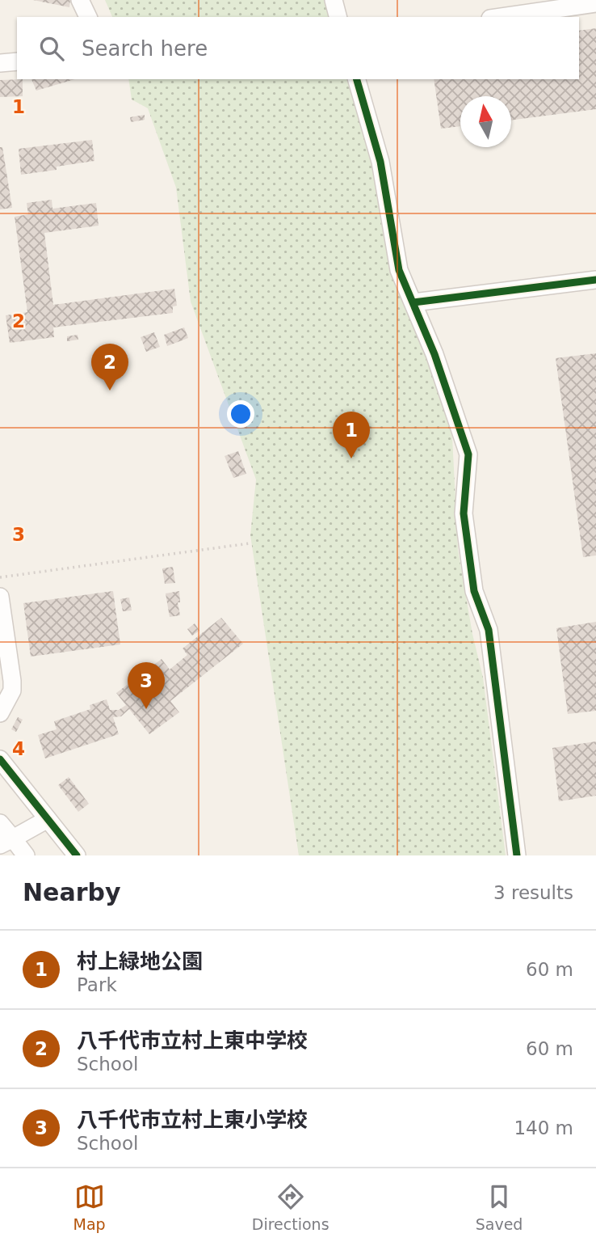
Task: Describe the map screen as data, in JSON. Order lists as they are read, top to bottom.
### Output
{
  "north": "top",
  "page": {
    "search": "Search here",
    "pins": ["2", "1", "3"],
    "heading": ["Nearby", "3 results"],
    "list": [
      {
        "mark": "1",
        "name": "村上緑地公園",
        "note": "Park",
        "value": "60 m"
      },
      {
        "mark": "2",
        "name": "八千代市立村上東中学校",
        "note": "School",
        "value": "60 m"
      },
      {
        "mark": "3",
        "name": "八千代市立村上東小学校",
        "note": "School",
        "value": "140 m"
      }
    ],
    "nav": ["Map", "Directions", "Saved"]
  },
  "grid": {
    "rows": [
      "1",
      "2",
      "3",
      "4"
    ]
  }
}
